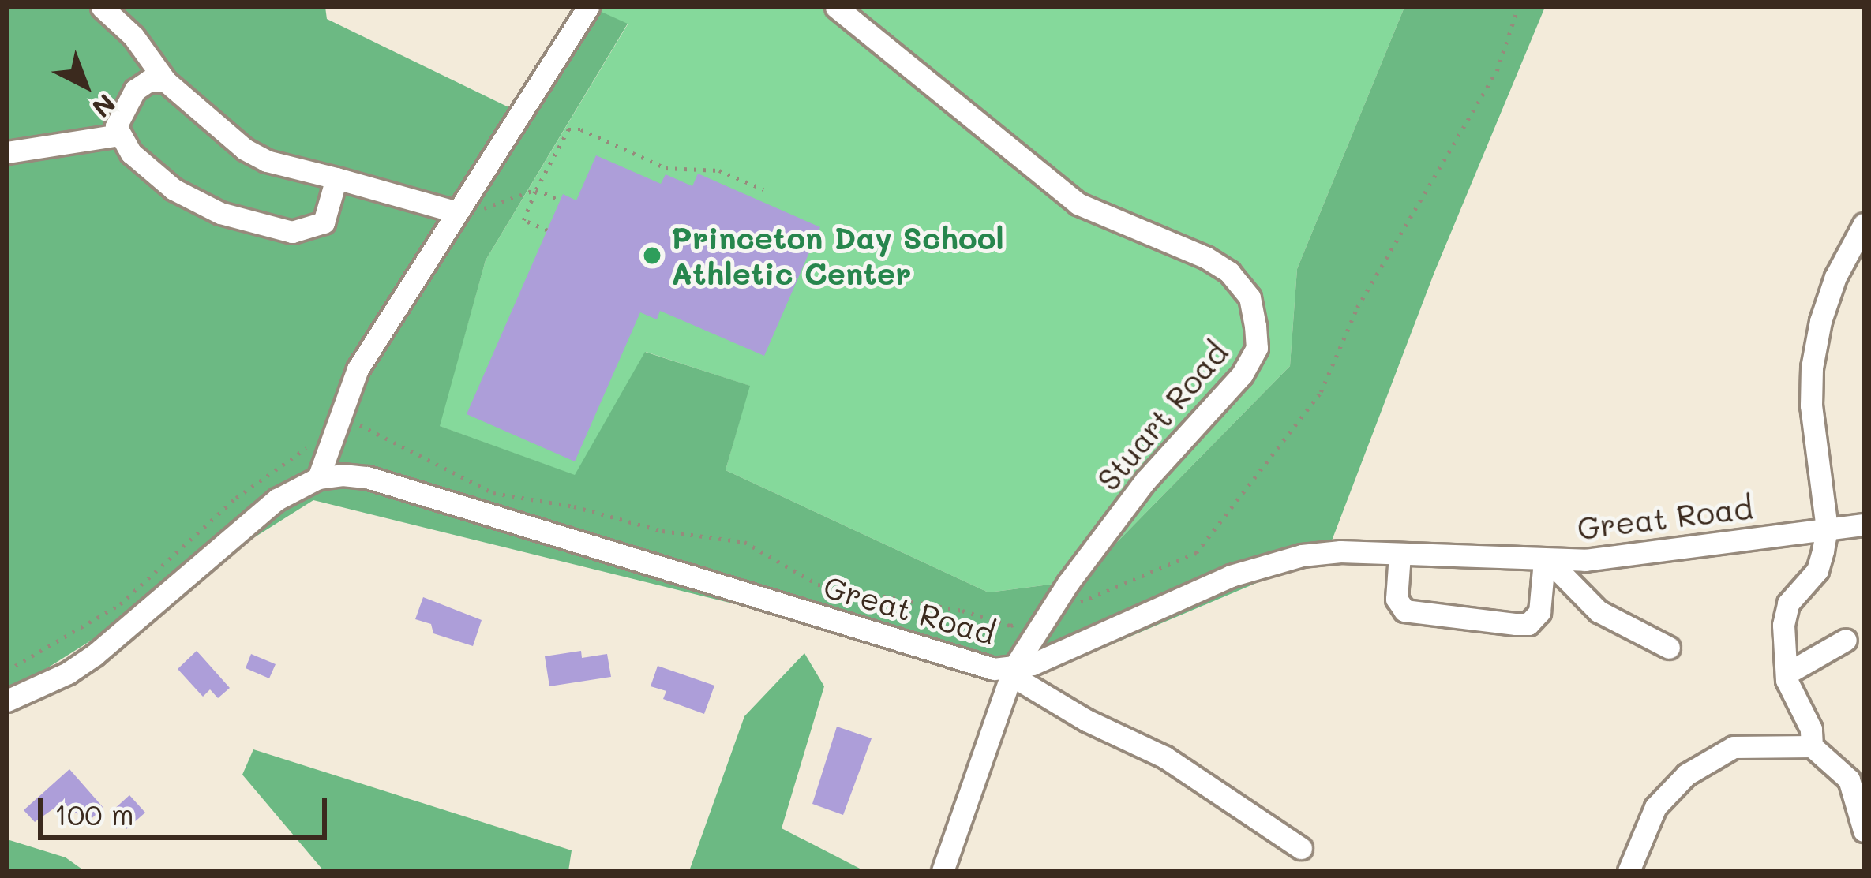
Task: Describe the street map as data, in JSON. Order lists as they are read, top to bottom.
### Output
{
  "streets": {
    "street": ["Stuart Road", "Great Road"]
  },
  "crossings": [
    ["Stuart Road", "Great Road"]
  ],
  "places": ["Princeton Day School Athletic Center"],
  "scale_bar": "100 m",
  "north": "bottom right"
}
